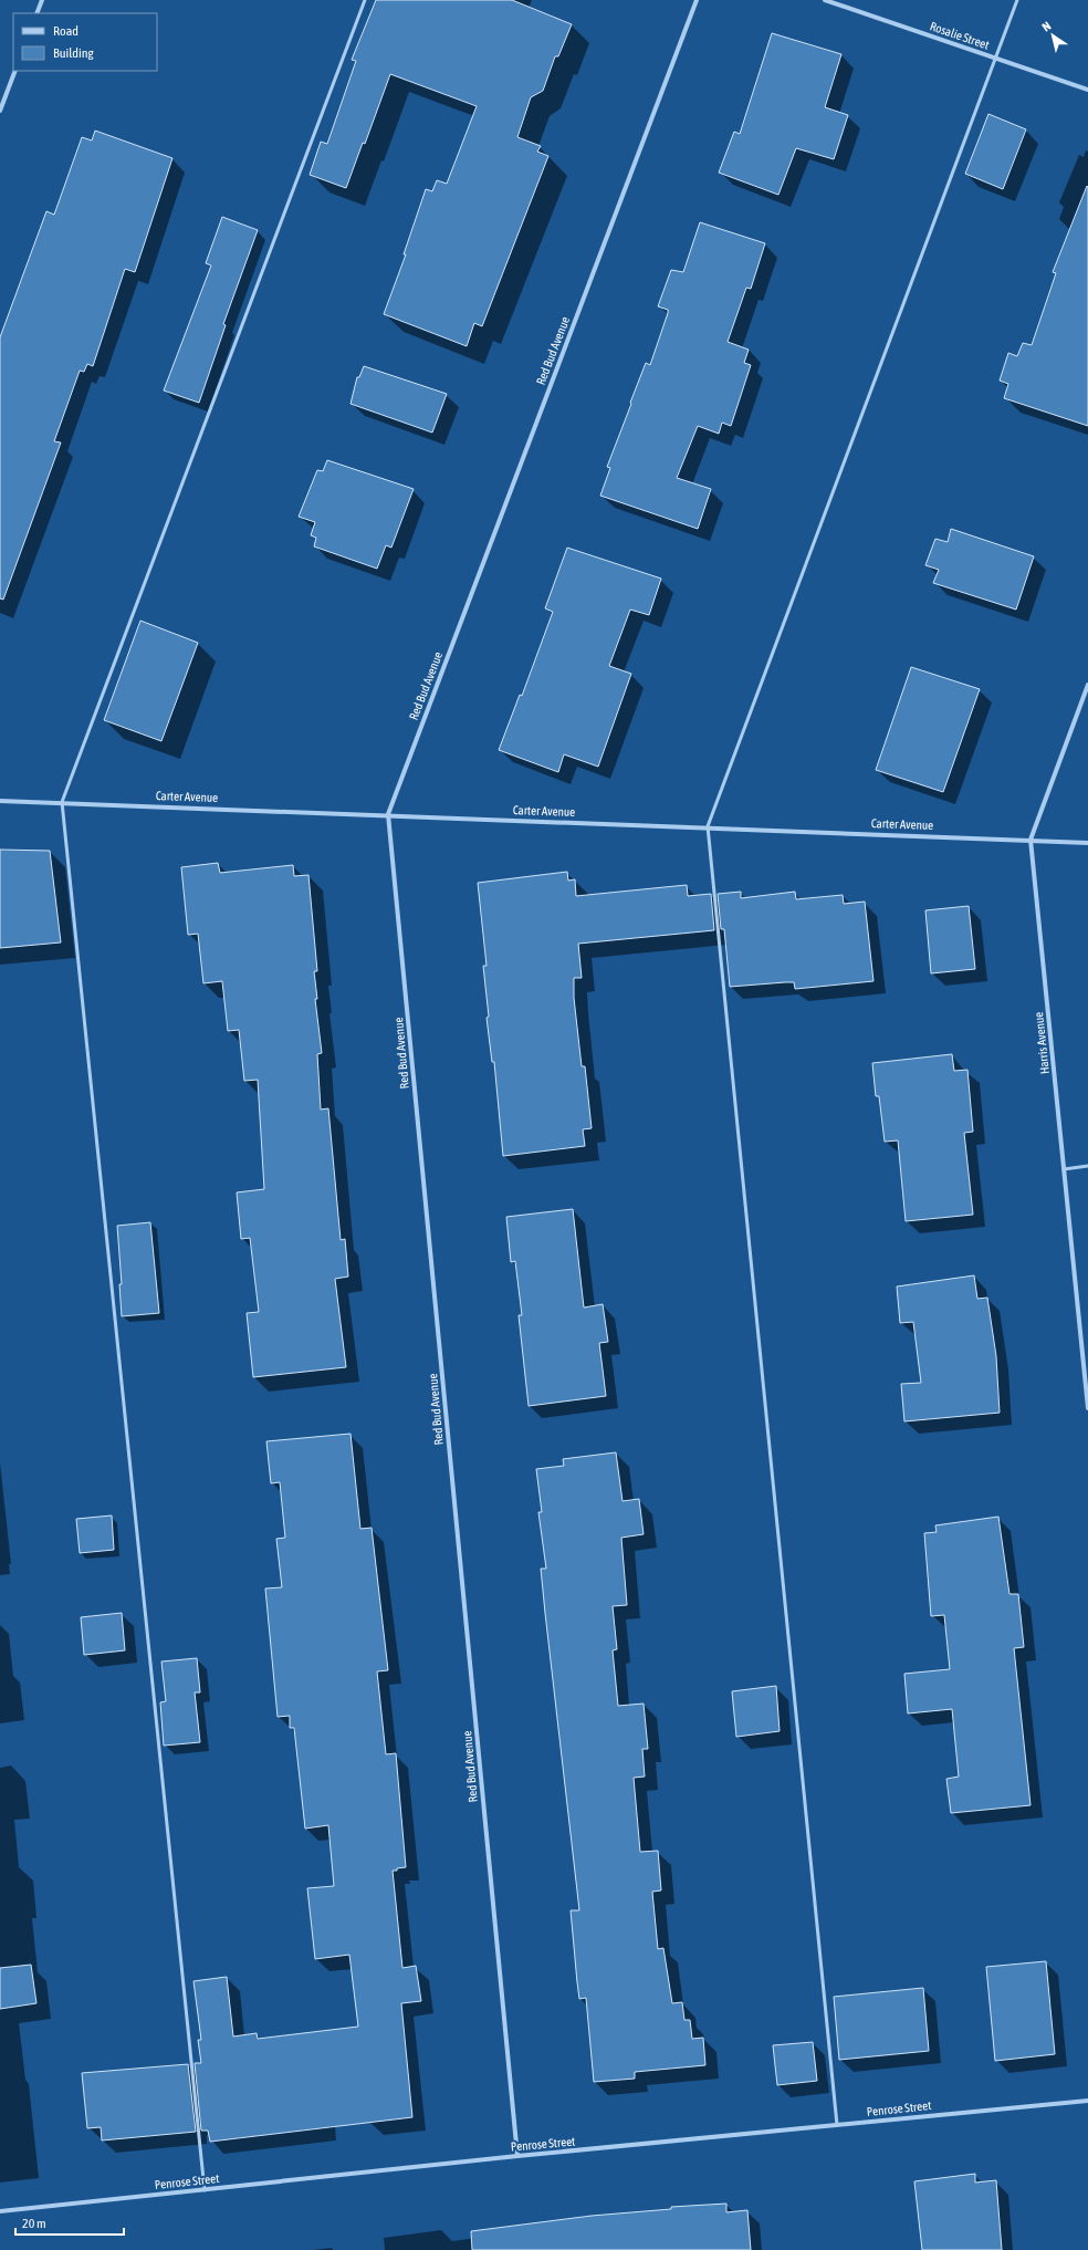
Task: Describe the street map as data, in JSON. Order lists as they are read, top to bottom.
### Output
{
  "streets": {
    "street": [
      "Rosalie Street",
      "Red Bud Avenue",
      "Carter Avenue",
      "Harris Avenue",
      "Penrose Street"
    ]
  },
  "crossings": [
    ["Red Bud Avenue", "Carter Avenue"],
    ["Red Bud Avenue", "Penrose Street"],
    ["Carter Avenue", "Harris Avenue"]
  ],
  "legend": ["Road", "Building"],
  "scale_bar": "20 m",
  "north": "top left"
}
